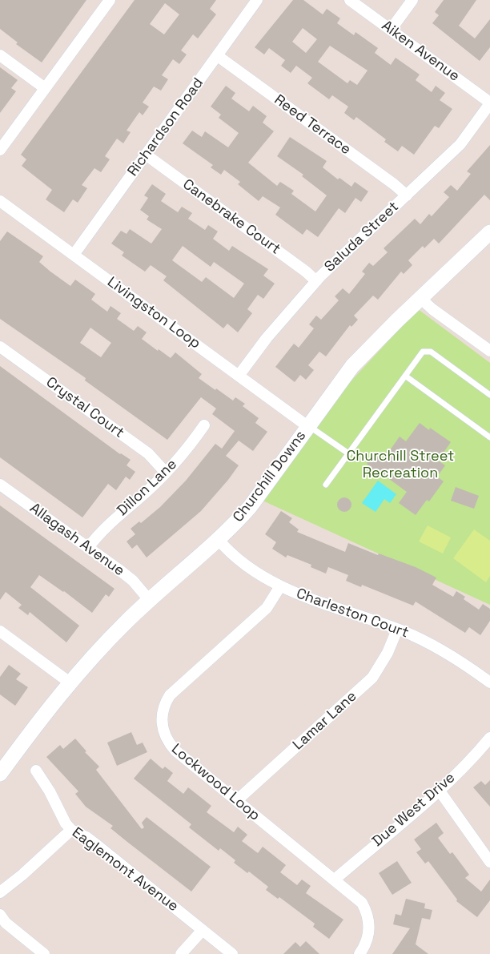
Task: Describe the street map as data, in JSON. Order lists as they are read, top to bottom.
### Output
{
  "streets": {
    "street": [
      "Aiken Avenue",
      "Reed Terrace",
      "Richardson Road",
      "Canebrake Court",
      "Saluda Street",
      "Livingston Loop",
      "Crystal Court",
      "Churchill Downs",
      "Dillon Lane",
      "Allagash Avenue",
      "Charleston Court",
      "Lamar Lane",
      "Lockwood Loop",
      "Due West Drive",
      "Eaglemont Avenue"
    ]
  },
  "crossings": [
    ["Aiken Avenue", "Saluda Street"],
    ["Reed Terrace", "Richardson Road"],
    ["Reed Terrace", "Saluda Street"],
    ["Richardson Road", "Canebrake Court"],
    ["Richardson Road", "Livingston Loop"],
    ["Canebrake Court", "Saluda Street"],
    ["Saluda Street", "Livingston Loop"],
    ["Livingston Loop", "Churchill Downs"],
    ["Crystal Court", "Dillon Lane"],
    ["Churchill Downs", "Allagash Avenue"],
    ["Churchill Downs", "Charleston Court"],
    ["Dillon Lane", "Allagash Avenue"],
    ["Charleston Court", "Lamar Lane"],
    ["Charleston Court", "Lockwood Loop"],
    ["Lamar Lane", "Lockwood Loop"],
    ["Lockwood Loop", "Due West Drive"]
  ],
  "parks": ["Churchill Street Recreation"]
}
